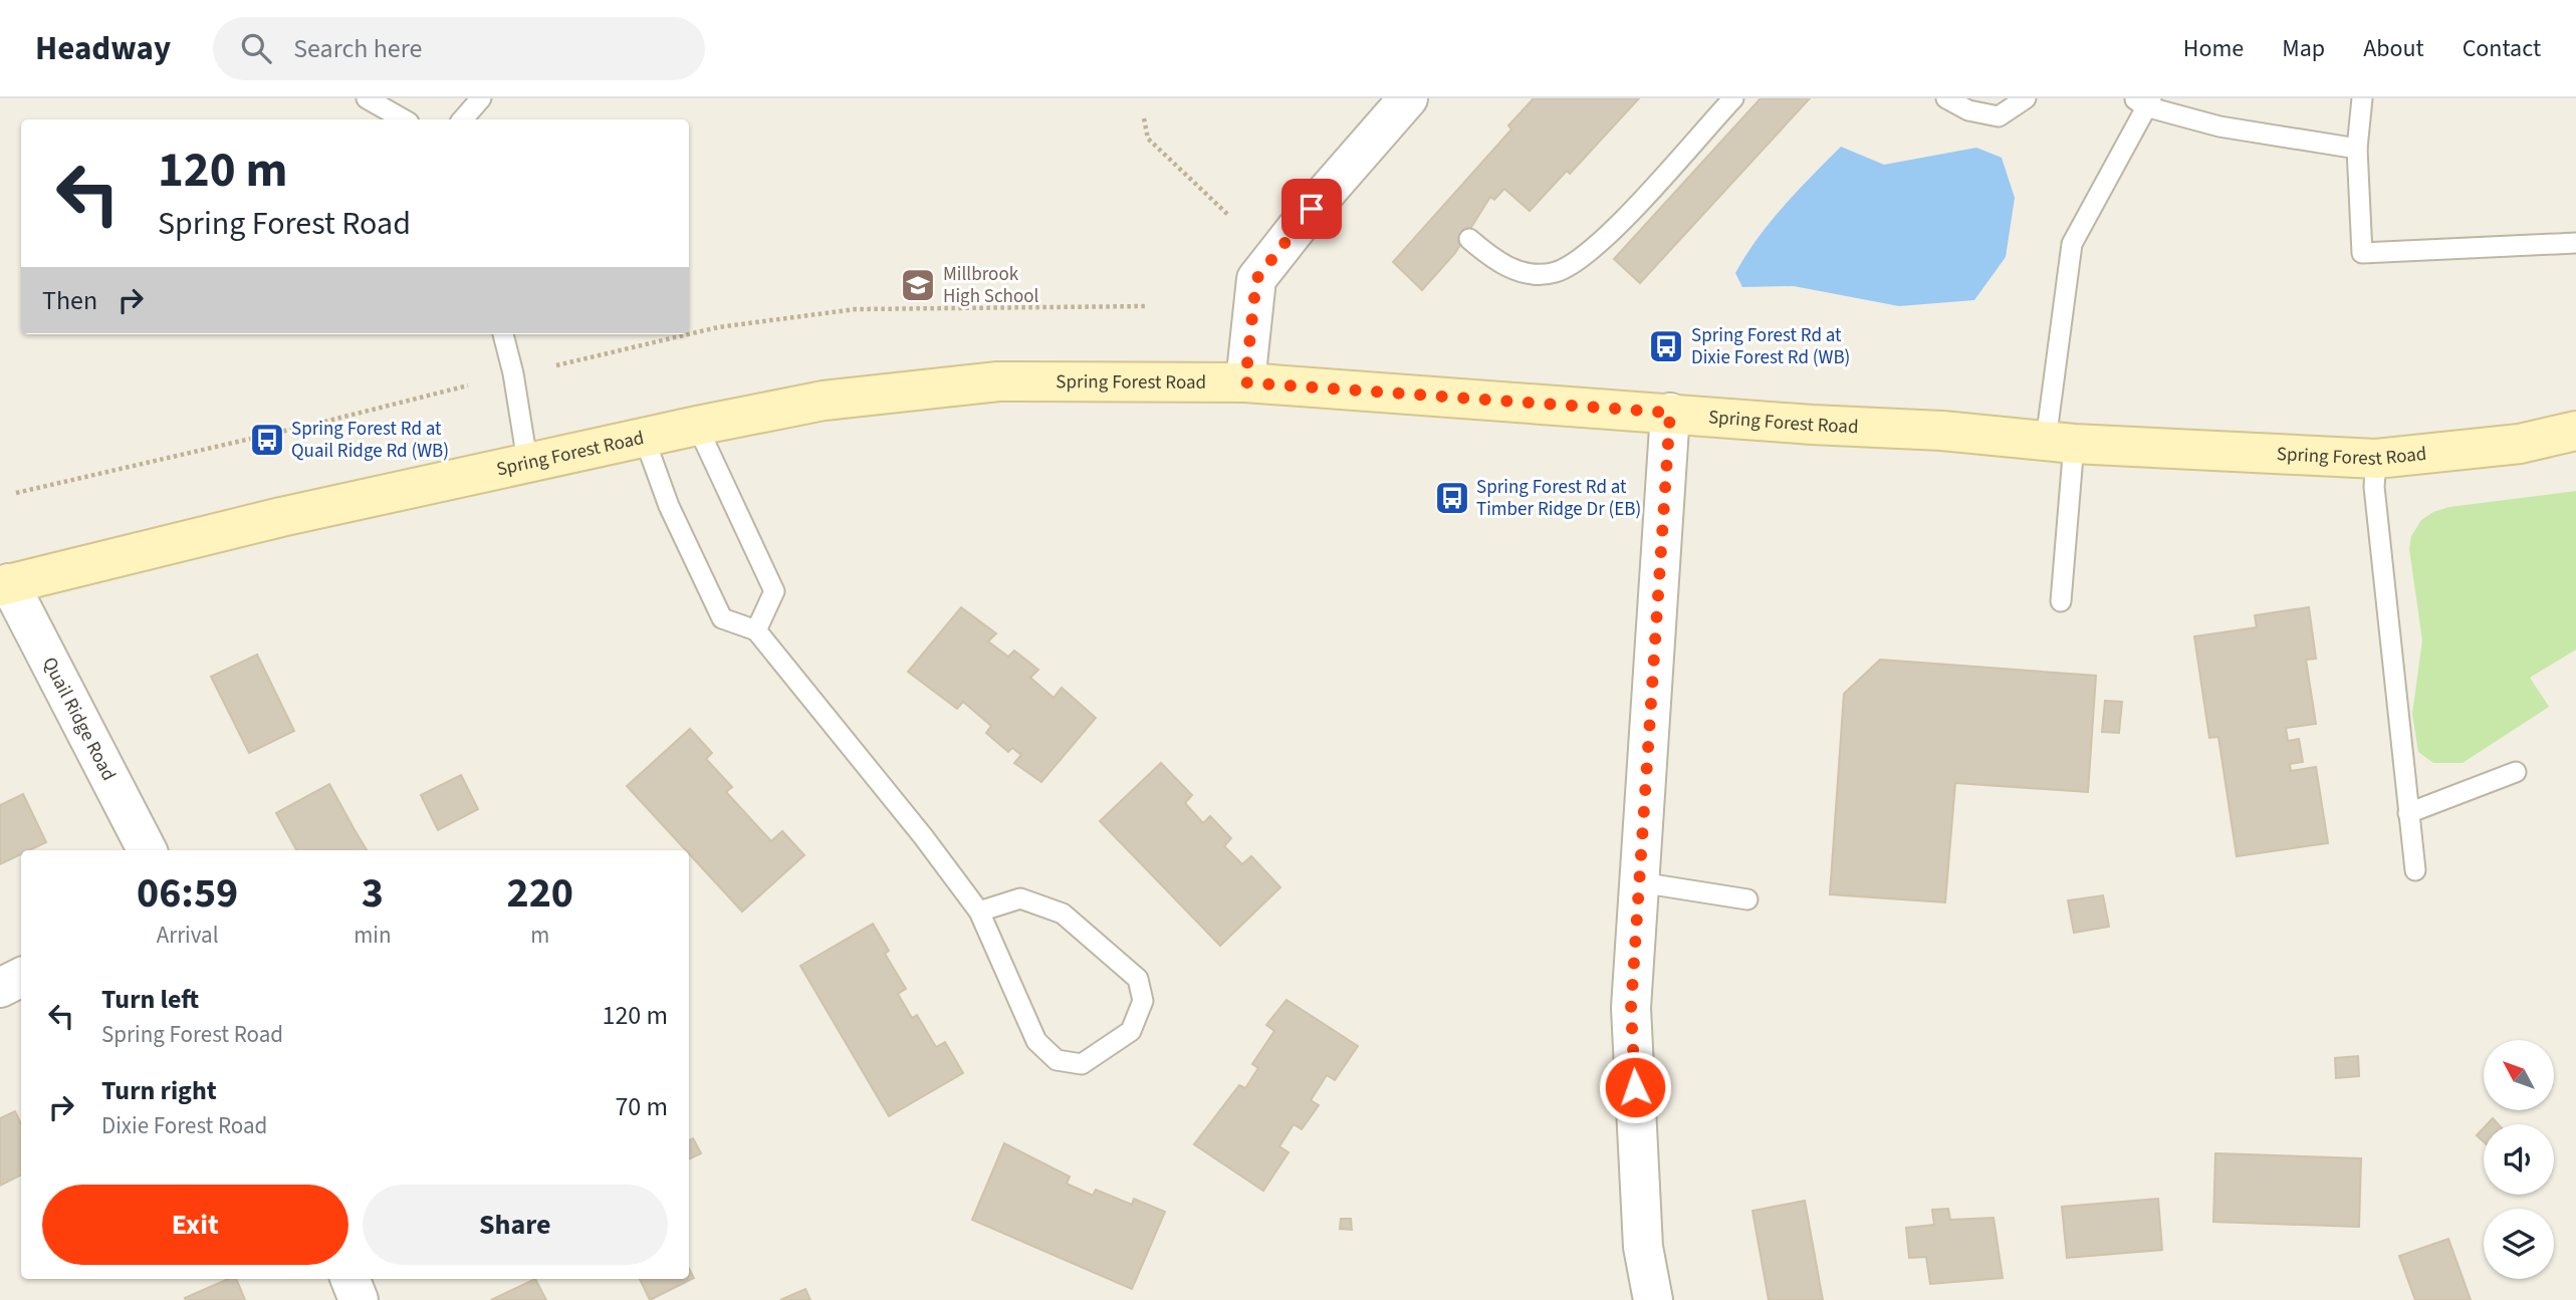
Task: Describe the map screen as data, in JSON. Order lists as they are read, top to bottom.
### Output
{
  "streets": {
    "main road": ["Spring Forest Road"],
    "street": ["Quail Ridge Road"]
  },
  "crossings": [
    ["Spring Forest Road", "Quail Ridge Road"]
  ],
  "places": {
    "school or university": ["Millbrook High School"],
    "bus stop": ["Spring Forest Rd at Dixie Forest Rd (WB)", "Spring Forest Rd at Quail Ridge Rd (WB)", "Spring Forest Rd at Timber Ridge Dr (EB)"]
  },
  "north": "top left",
  "page": {
    "header": "Headway",
    "search": "Search here",
    "nav": [
      "Home",
      "Map",
      "About",
      "Contact"
    ],
    "turn": ["120 m", "Spring Forest Road"],
    "then": "Then",
    "eta": [
      "06:59",
      "Arrival",
      "3",
      "min",
      "220",
      "m"
    ],
    "list": [
      {
        "name": "Turn left",
        "note": "Spring Forest Road",
        "value": "120 m"
      },
      {
        "name": "Turn right",
        "note": "Dixie Forest Road",
        "value": "70 m"
      }
    ],
    "buttons": ["Exit", "Share"]
  }
}
